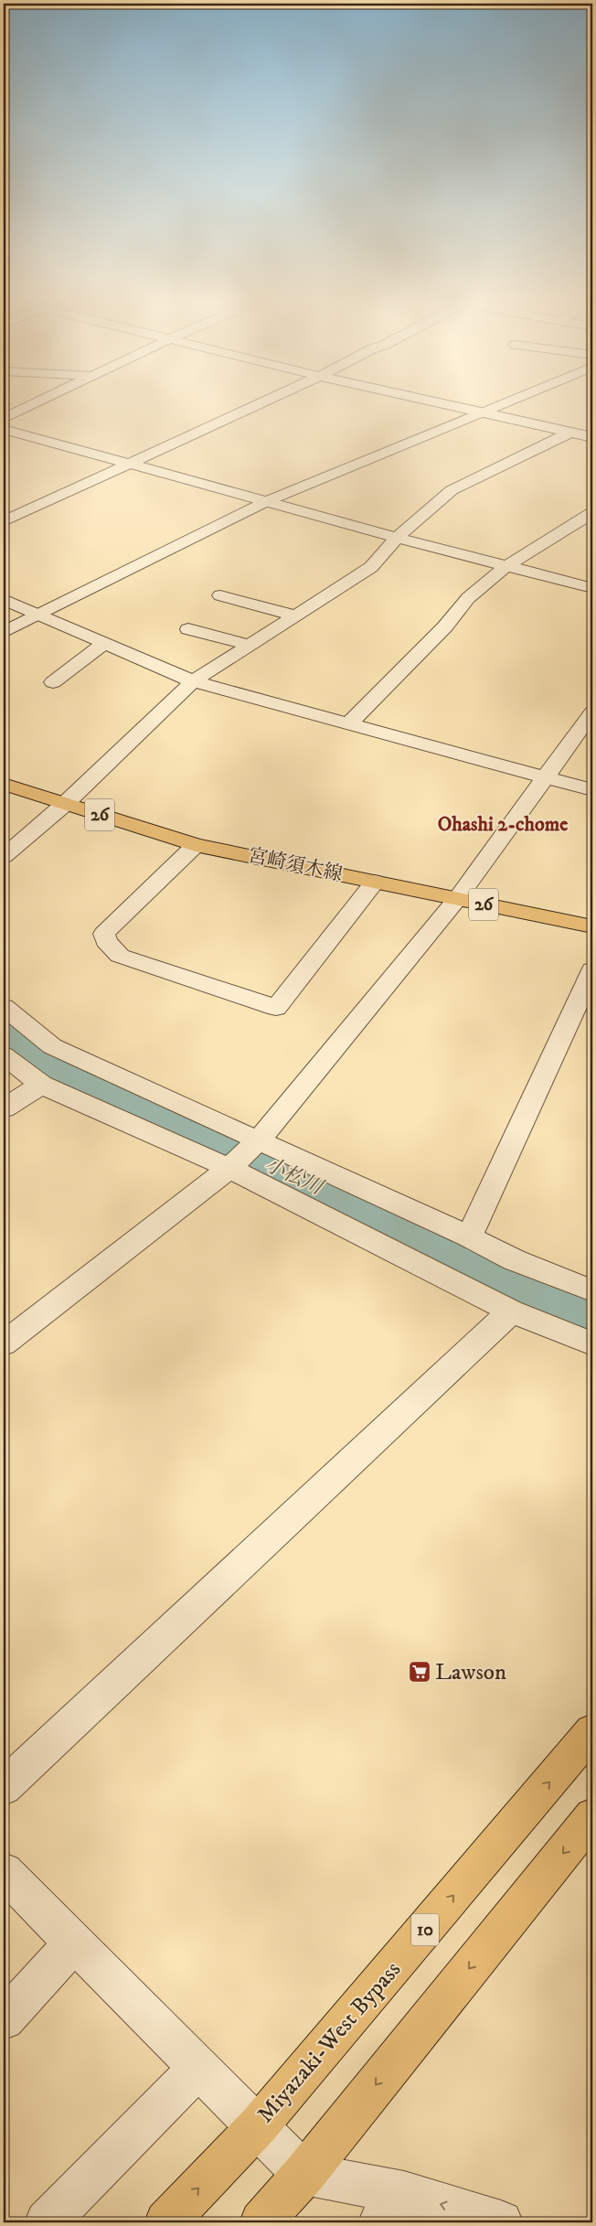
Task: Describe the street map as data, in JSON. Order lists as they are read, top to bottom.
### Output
{
  "streets": {
    "main road": [
      "26",
      "宮崎須木線",
      "10",
      "Miyazaki-West Bypass"
    ]
  },
  "districts": ["Ohashi 2-chome"],
  "water": ["小松川"],
  "places": {
    "supermarket": ["Lawson"]
  }
}
